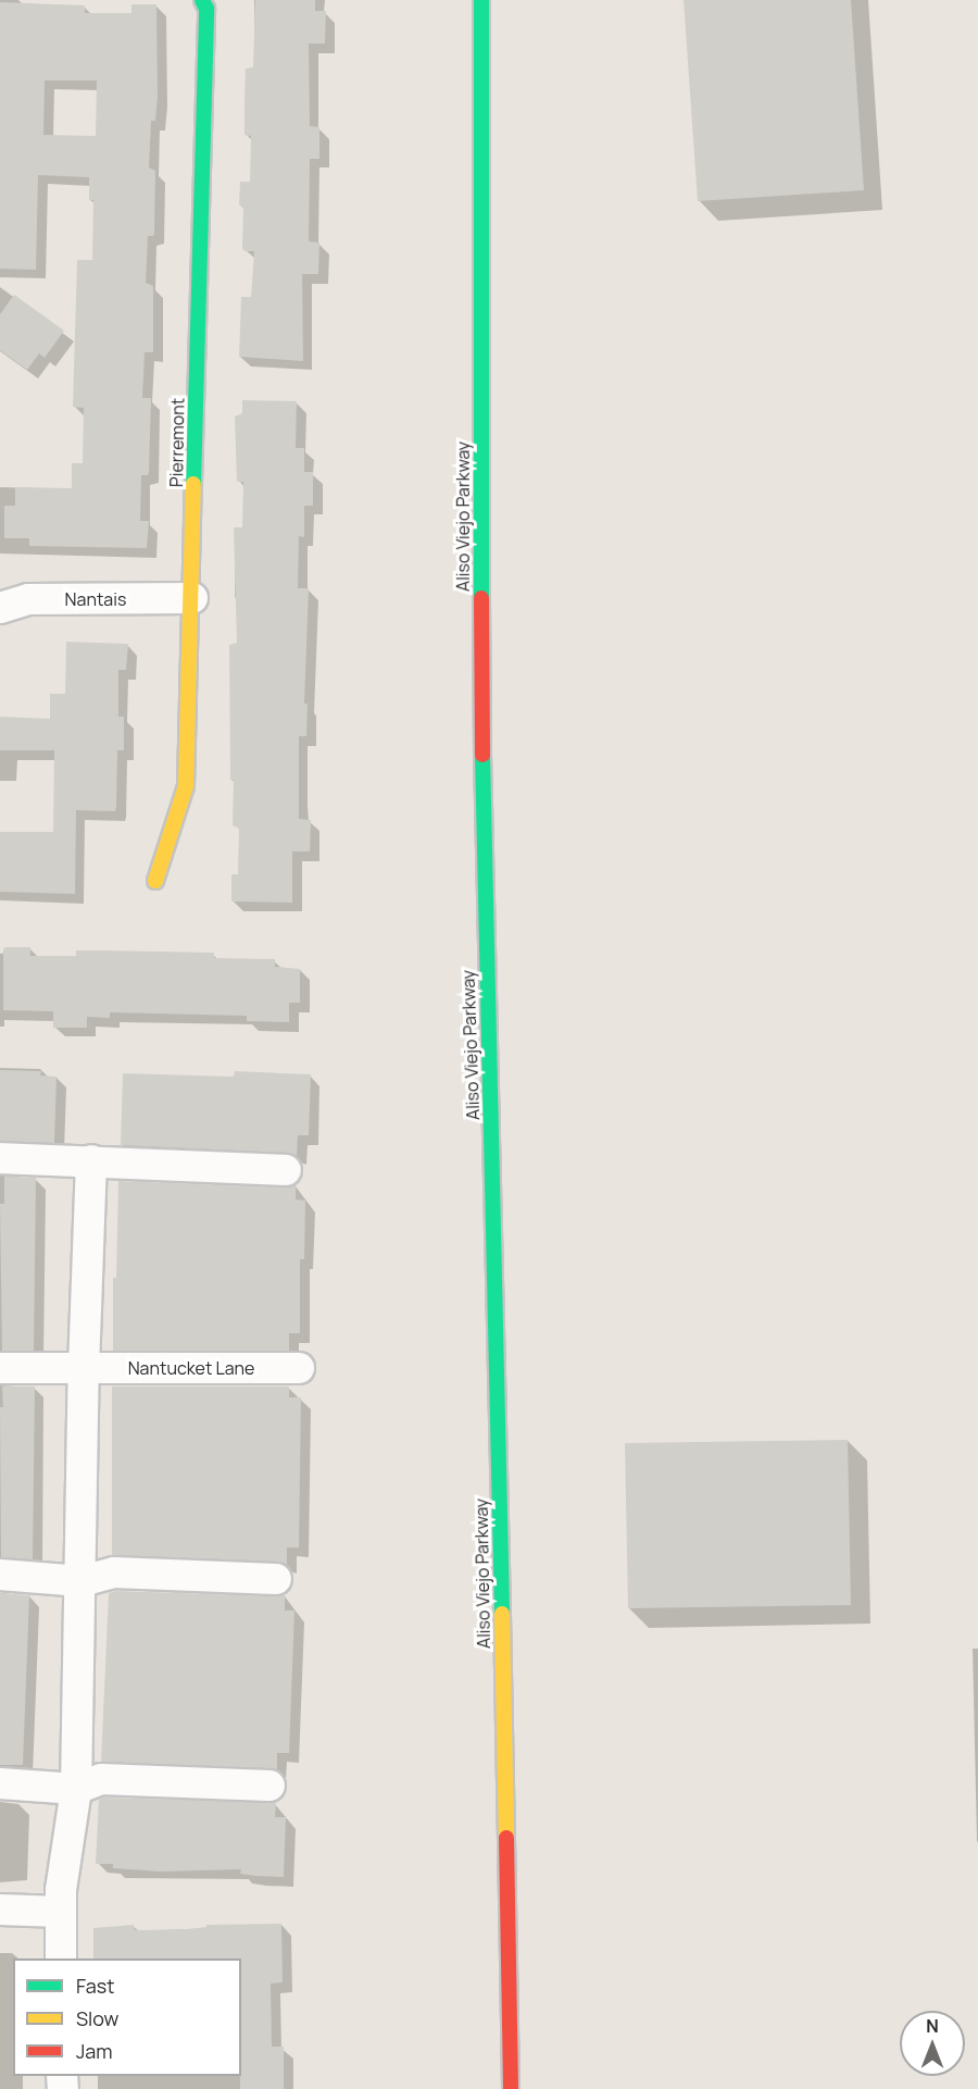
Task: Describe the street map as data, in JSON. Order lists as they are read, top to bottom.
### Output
{
  "streets": {
    "main road": ["Pierremont", "Aliso Viejo Parkway"],
    "street": ["Nantais", "Nantucket Lane"]
  },
  "crossings": [
    ["Pierremont", "Nantais"]
  ],
  "legend": ["Fast", "Slow", "Jam"],
  "north": "top"
}
